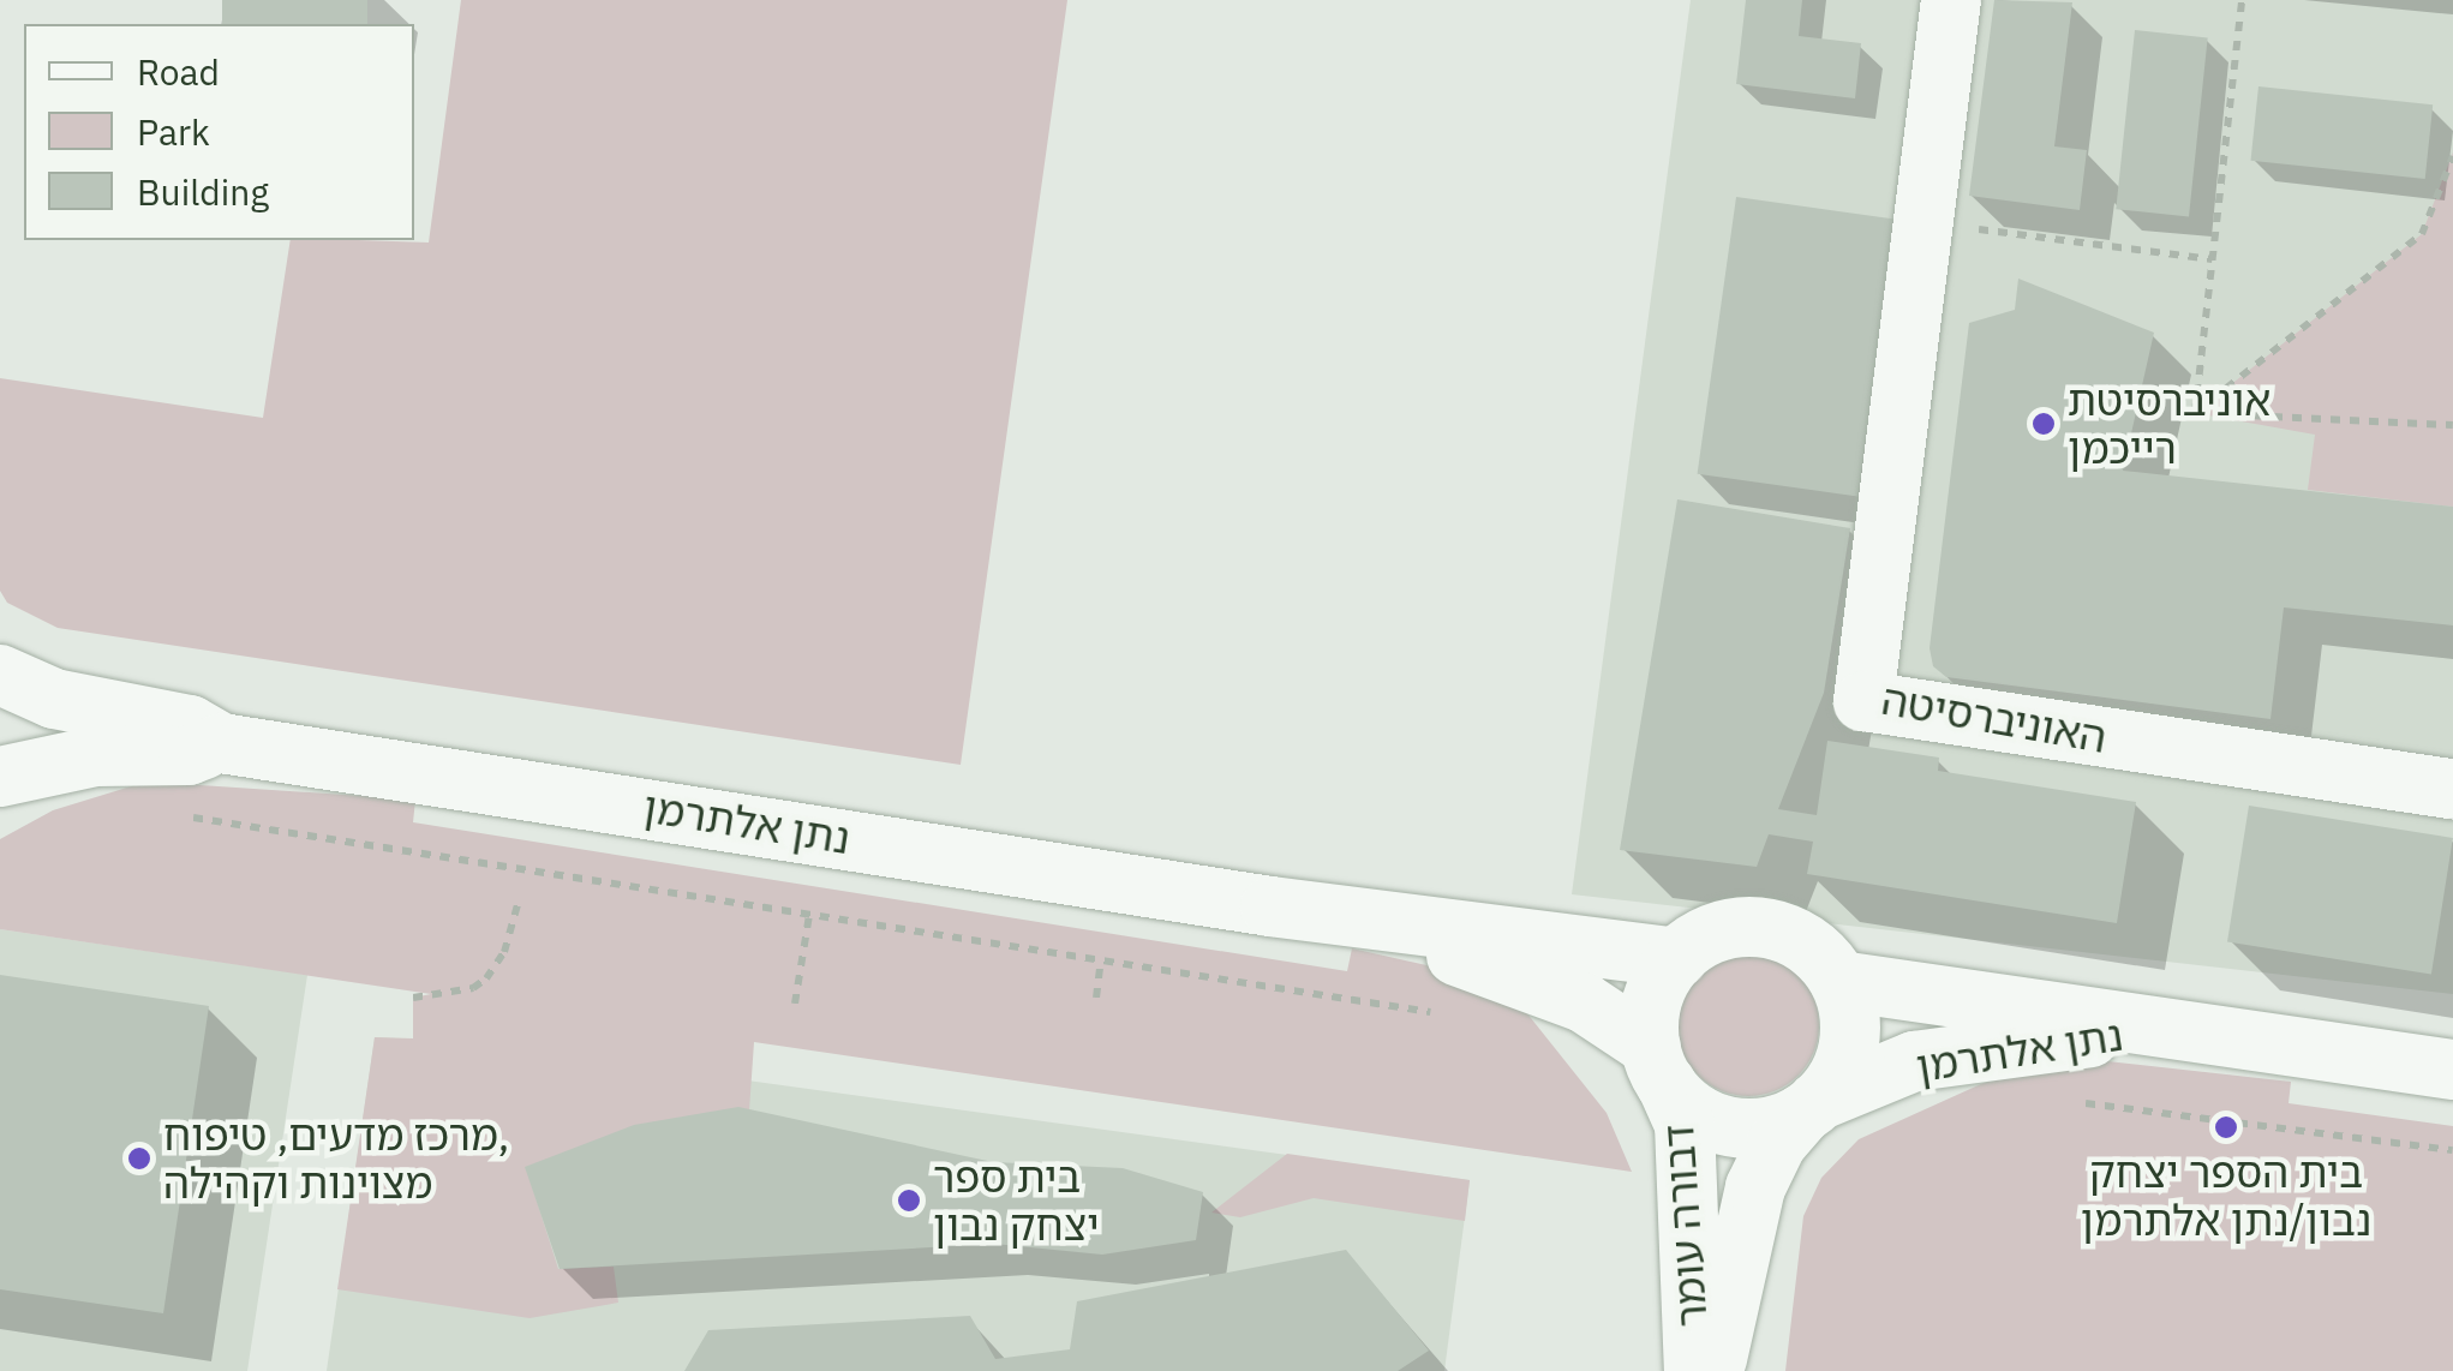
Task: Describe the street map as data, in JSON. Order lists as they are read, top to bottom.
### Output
{
  "streets": {
    "street": ["האוניברסיטה", "נתן אלתרמן", "דבורה עומר"]
  },
  "crossings": [
    ["נתן אלתרמן", "דבורה עומר"]
  ],
  "places": [
    "אוניברסיטת רייכמן",
    "בית הספר יצחק נבון/נתן אלתרמן",
    "מרכז מדעים, טיפוח, מצוינות וקהילה",
    "בית ספר יצחק נבון"
  ],
  "legend": ["Road", "Park", "Building"]
}
